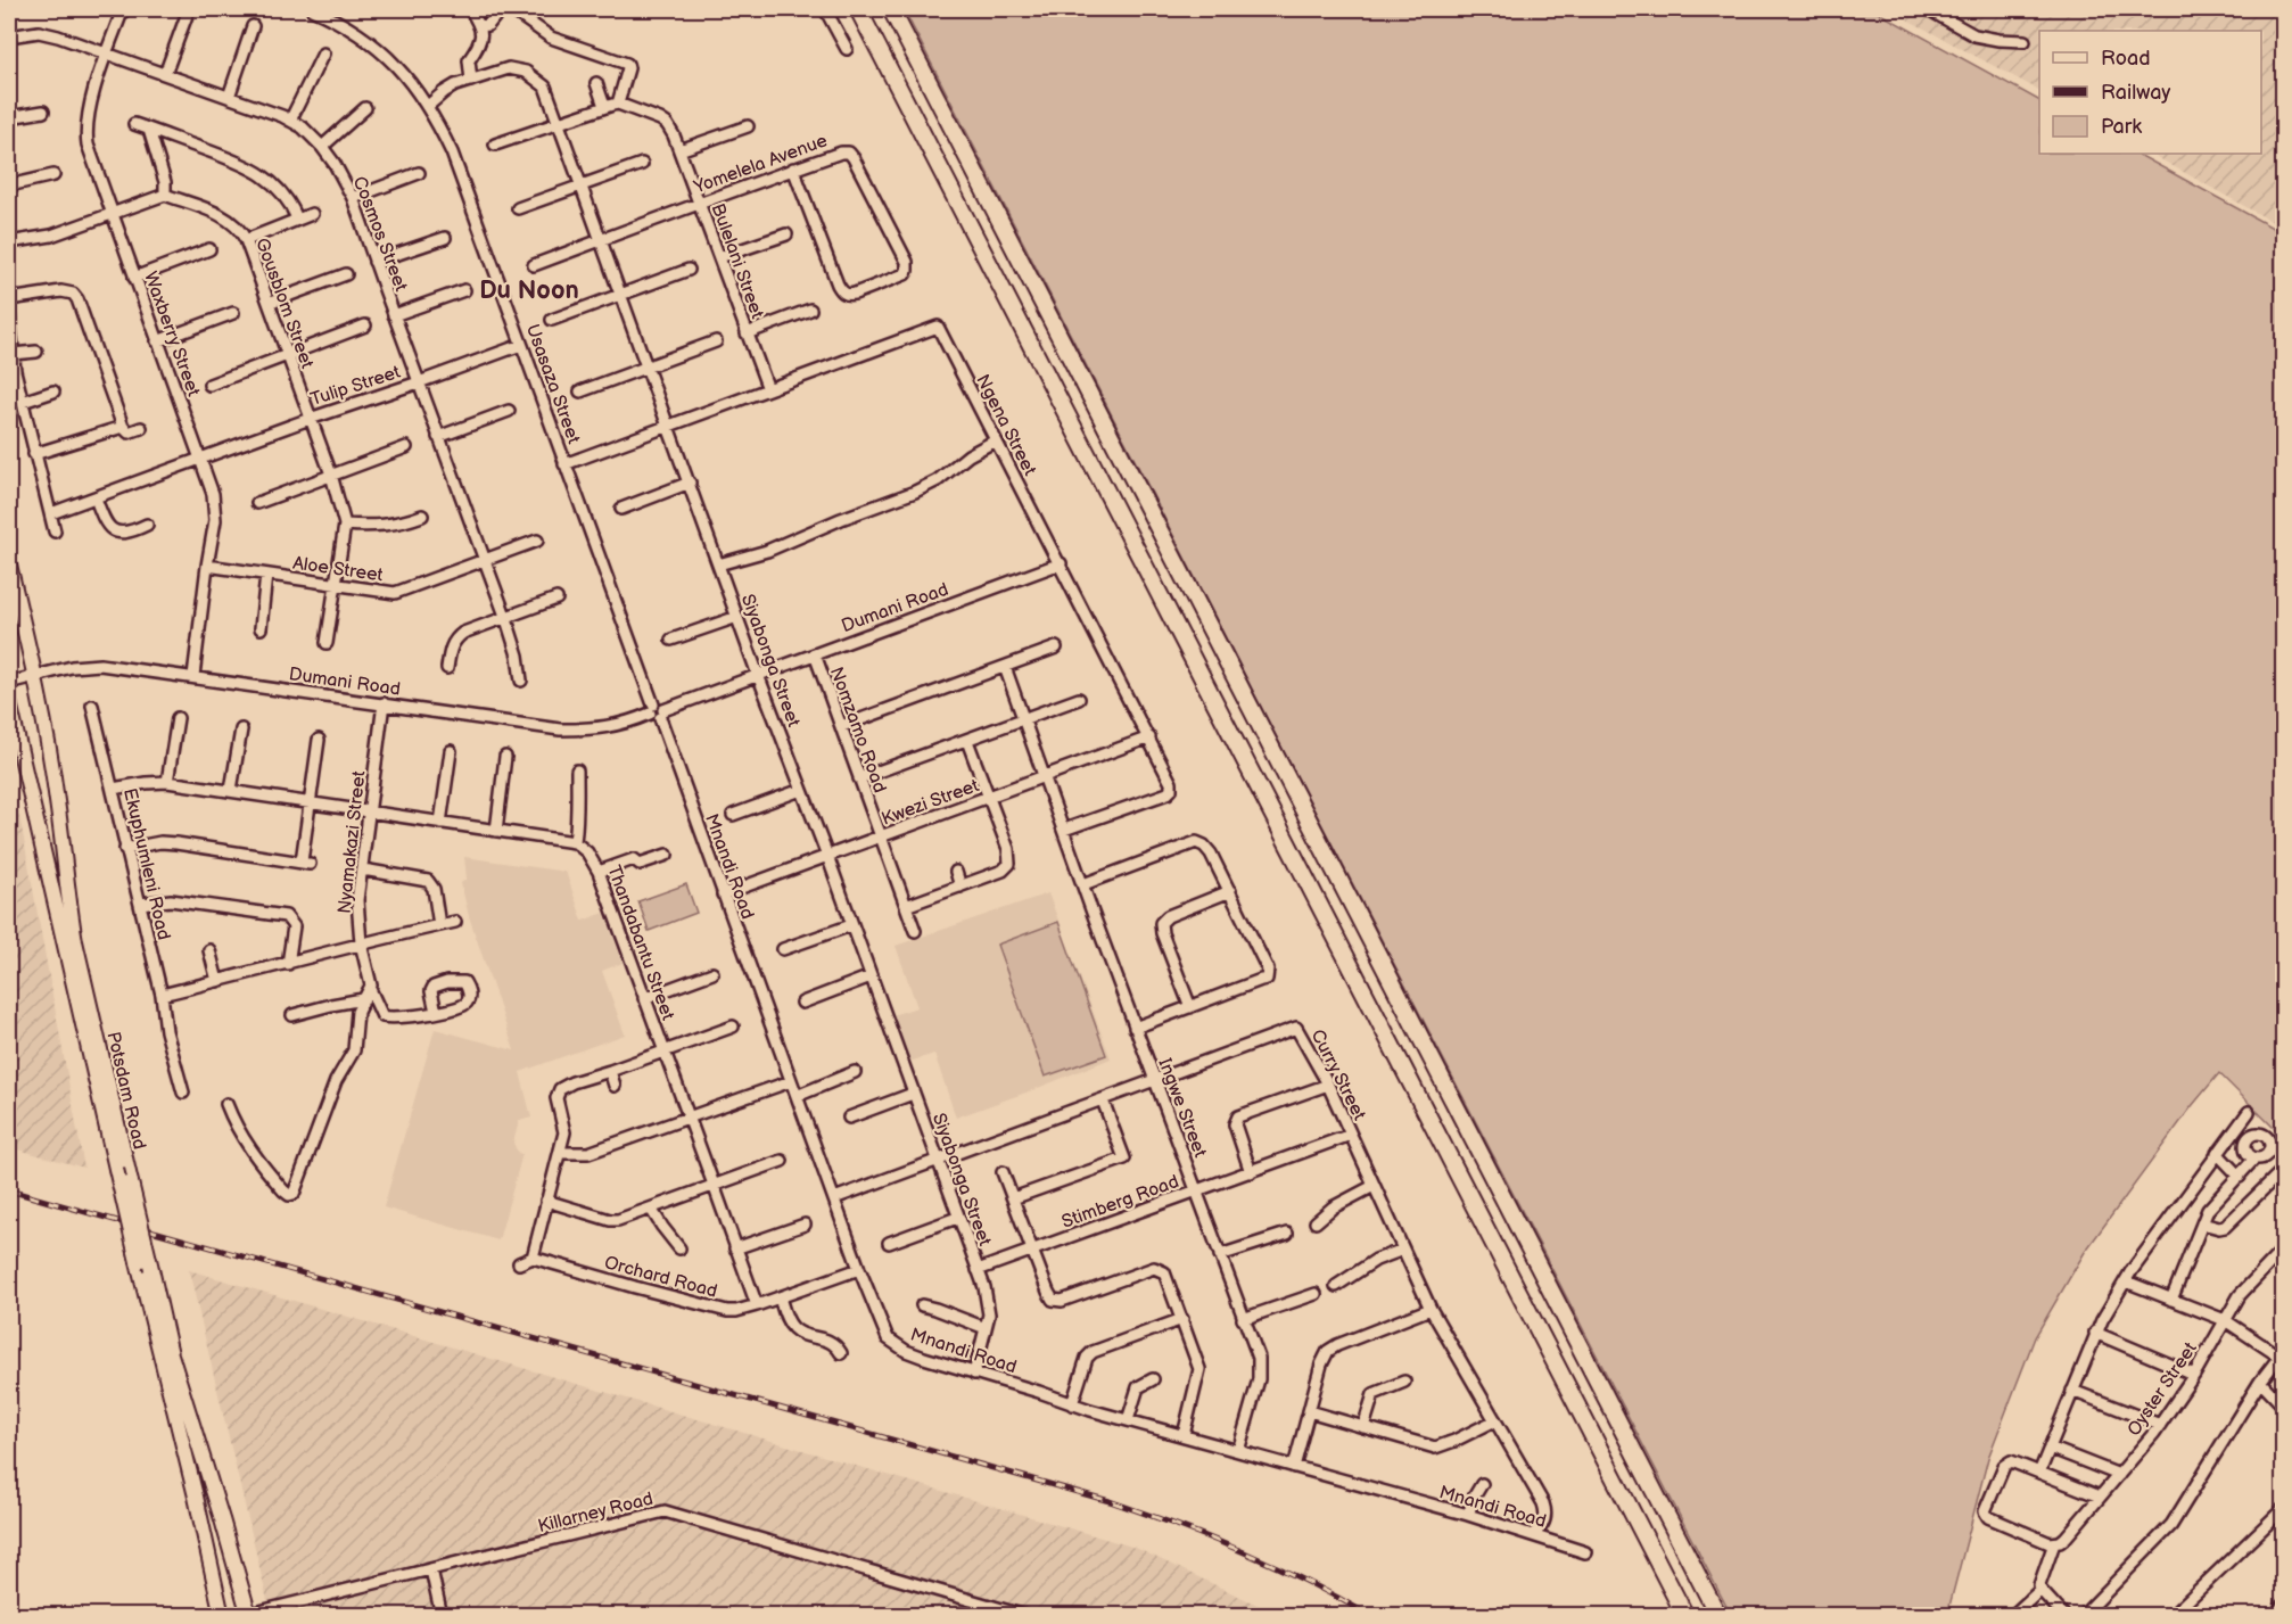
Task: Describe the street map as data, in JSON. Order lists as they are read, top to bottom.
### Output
{
  "streets": {
    "main road": ["Potsdam Road"],
    "street": [
      "Yomelela Avenue",
      "Cosmos Street",
      "Bulelani Street",
      "Gousblom Street",
      "Waxberry Street",
      "Usasaza Street",
      "Tulip Street",
      "Ngena Street",
      "Aloe Street",
      "Dumani Road",
      "Siyabonga Street",
      "Nomzamo Road",
      "Kwezi Street",
      "Nyamakazi Street",
      "Ekuphumleni Road",
      "Mnandi Road",
      "Thandabantu Street",
      "Curry Street",
      "Ingwe Street",
      "Stimberg Road",
      "Orchard Road",
      "Oyster Street",
      "Killarney Road"
    ]
  },
  "crossings": [
    ["Yomelela Avenue", "Bulelani Street"],
    ["Yomelela Avenue", "Siyabonga Street"],
    ["Cosmos Street", "Waxberry Street"],
    ["Cosmos Street", "Tulip Street"],
    ["Cosmos Street", "Aloe Street"],
    ["Bulelani Street", "Ngena Street"],
    ["Gousblom Street", "Tulip Street"],
    ["Gousblom Street", "Aloe Street"],
    ["Waxberry Street", "Tulip Street"],
    ["Waxberry Street", "Aloe Street"],
    ["Waxberry Street", "Dumani Road"],
    ["Usasaza Street", "Tulip Street"],
    ["Usasaza Street", "Ngena Street"],
    ["Usasaza Street", "Dumani Road"],
    ["Usasaza Street", "Siyabonga Street"],
    ["Usasaza Street", "Mnandi Road"],
    ["Ngena Street", "Dumani Road"],
    ["Ngena Street", "Siyabonga Street"],
    ["Ngena Street", "Kwezi Street"],
    ["Ngena Street", "Ingwe Street"],
    ["Dumani Road", "Siyabonga Street"],
    ["Dumani Road", "Nomzamo Road"],
    ["Dumani Road", "Nyamakazi Street"],
    ["Dumani Road", "Mnandi Road"],
    ["Dumani Road", "Potsdam Road"],
    ["Siyabonga Street", "Kwezi Street"],
    ["Siyabonga Street", "Mnandi Road"],
    ["Siyabonga Street", "Curry Street"],
    ["Siyabonga Street", "Stimberg Road"],
    ["Nomzamo Road", "Kwezi Street"],
    ["Kwezi Street", "Mnandi Road"],
    ["Kwezi Street", "Ingwe Street"],
    ["Mnandi Road", "Curry Street"],
    ["Mnandi Road", "Ingwe Street"],
    ["Mnandi Road", "Orchard Road"],
    ["Thandabantu Street", "Orchard Road"],
    ["Curry Street", "Ingwe Street"],
    ["Curry Street", "Stimberg Road"],
    ["Potsdam Road", "Killarney Road"],
    ["Ingwe Street", "Stimberg Road"]
  ],
  "districts": ["Du Noon"],
  "legend": ["Road", "Railway", "Park"]
}
